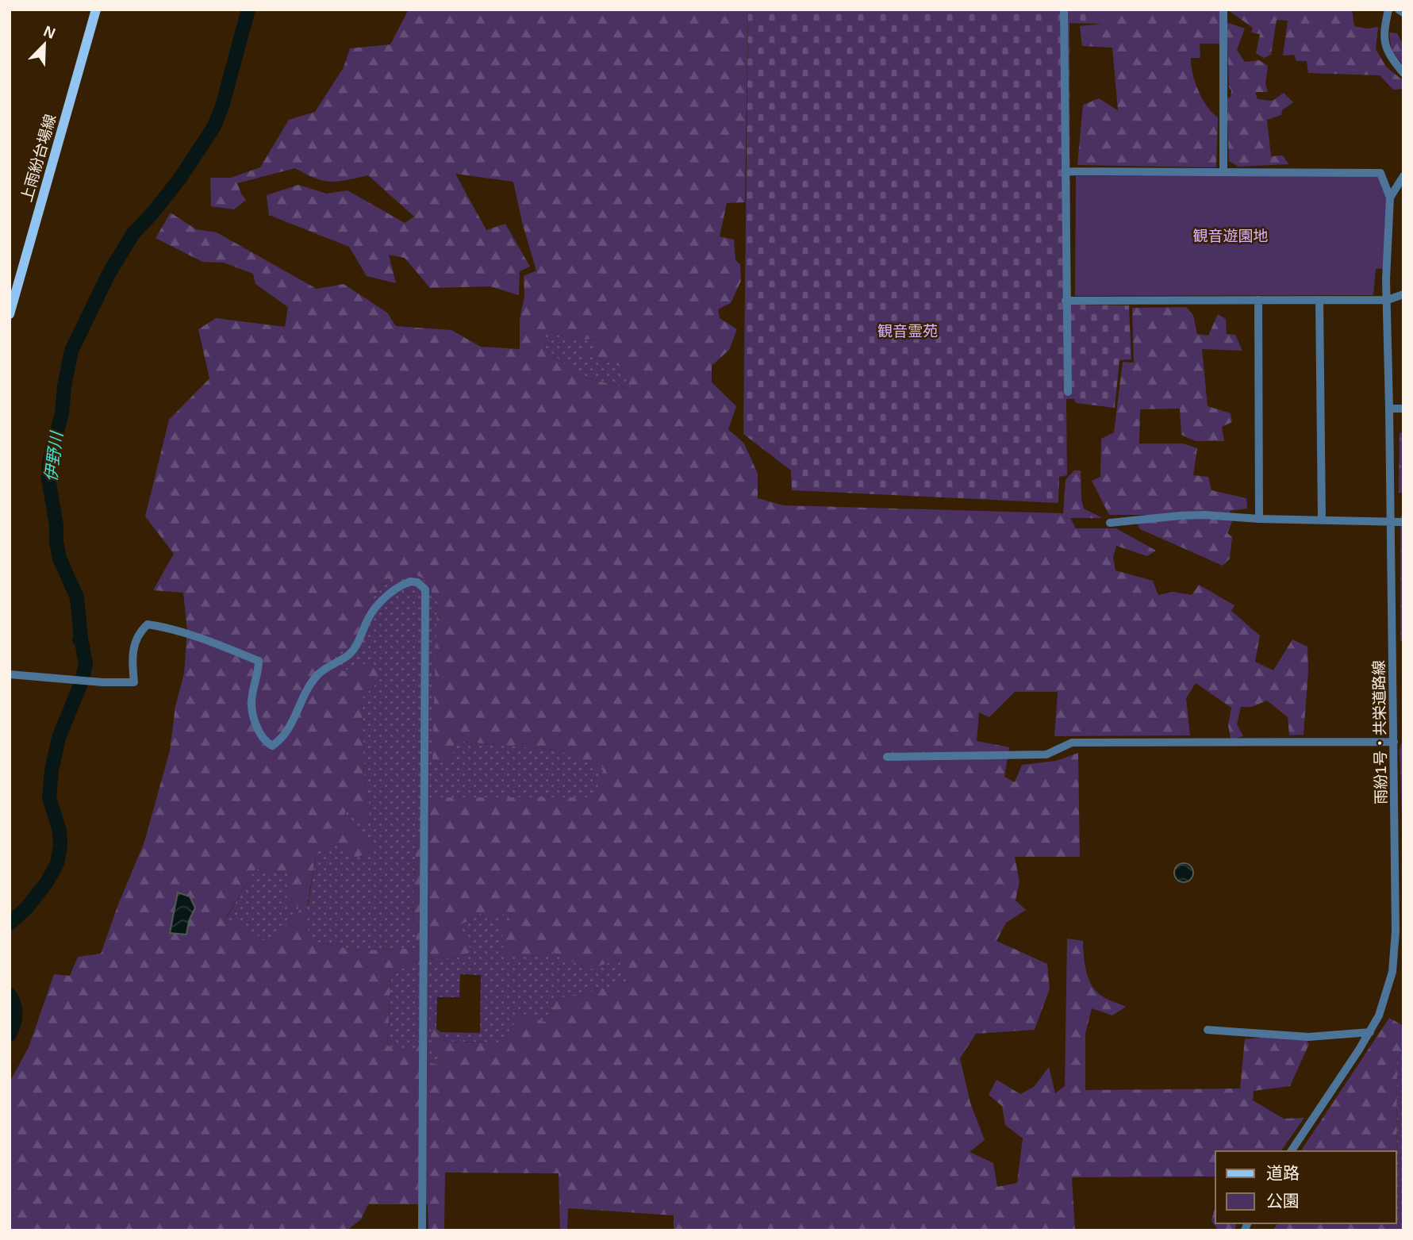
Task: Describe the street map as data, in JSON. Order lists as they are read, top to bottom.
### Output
{
  "streets": {
    "main road": ["上雨紛台場線"],
    "street": ["雨紛1号・共栄道路線"]
  },
  "water": ["伊野川"],
  "parks": ["観音遊園地", "観音霊苑"],
  "legend": ["道路", "公園"],
  "north": "top right"
}
